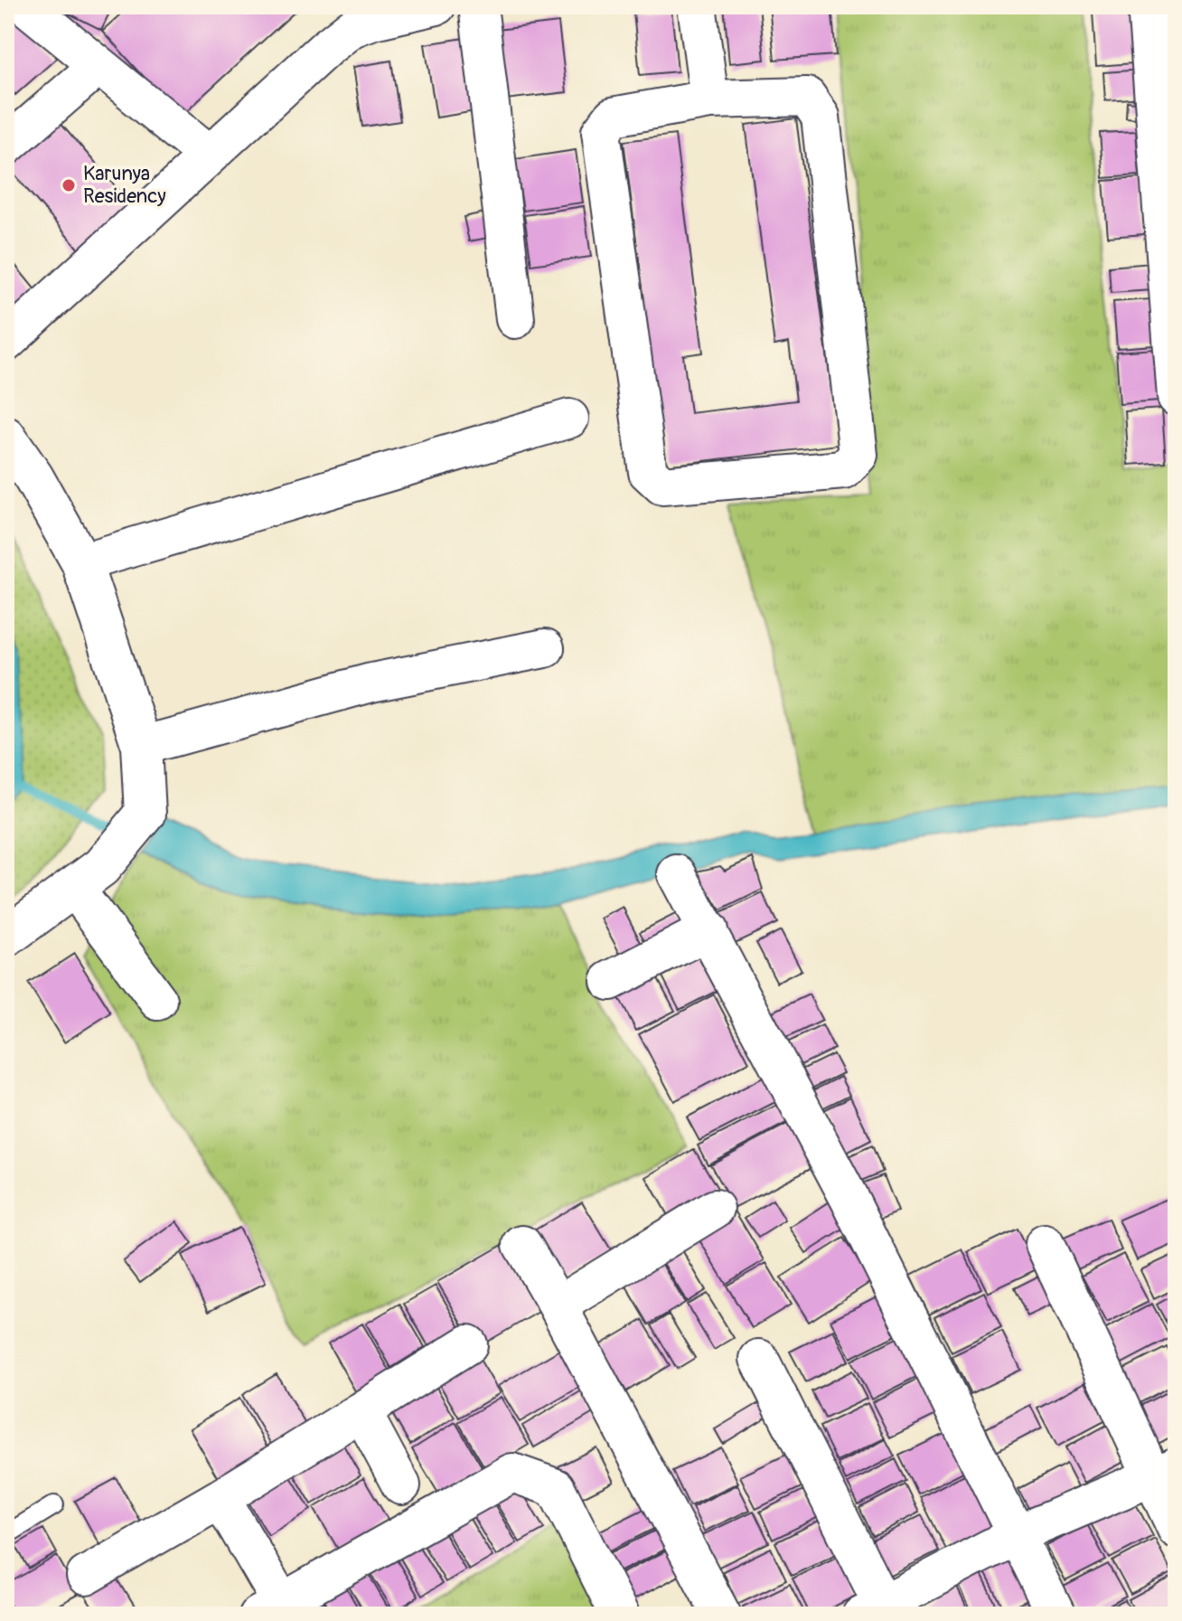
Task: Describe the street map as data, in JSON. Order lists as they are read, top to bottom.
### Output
{
  "places": ["Karunya Residency"]
}
